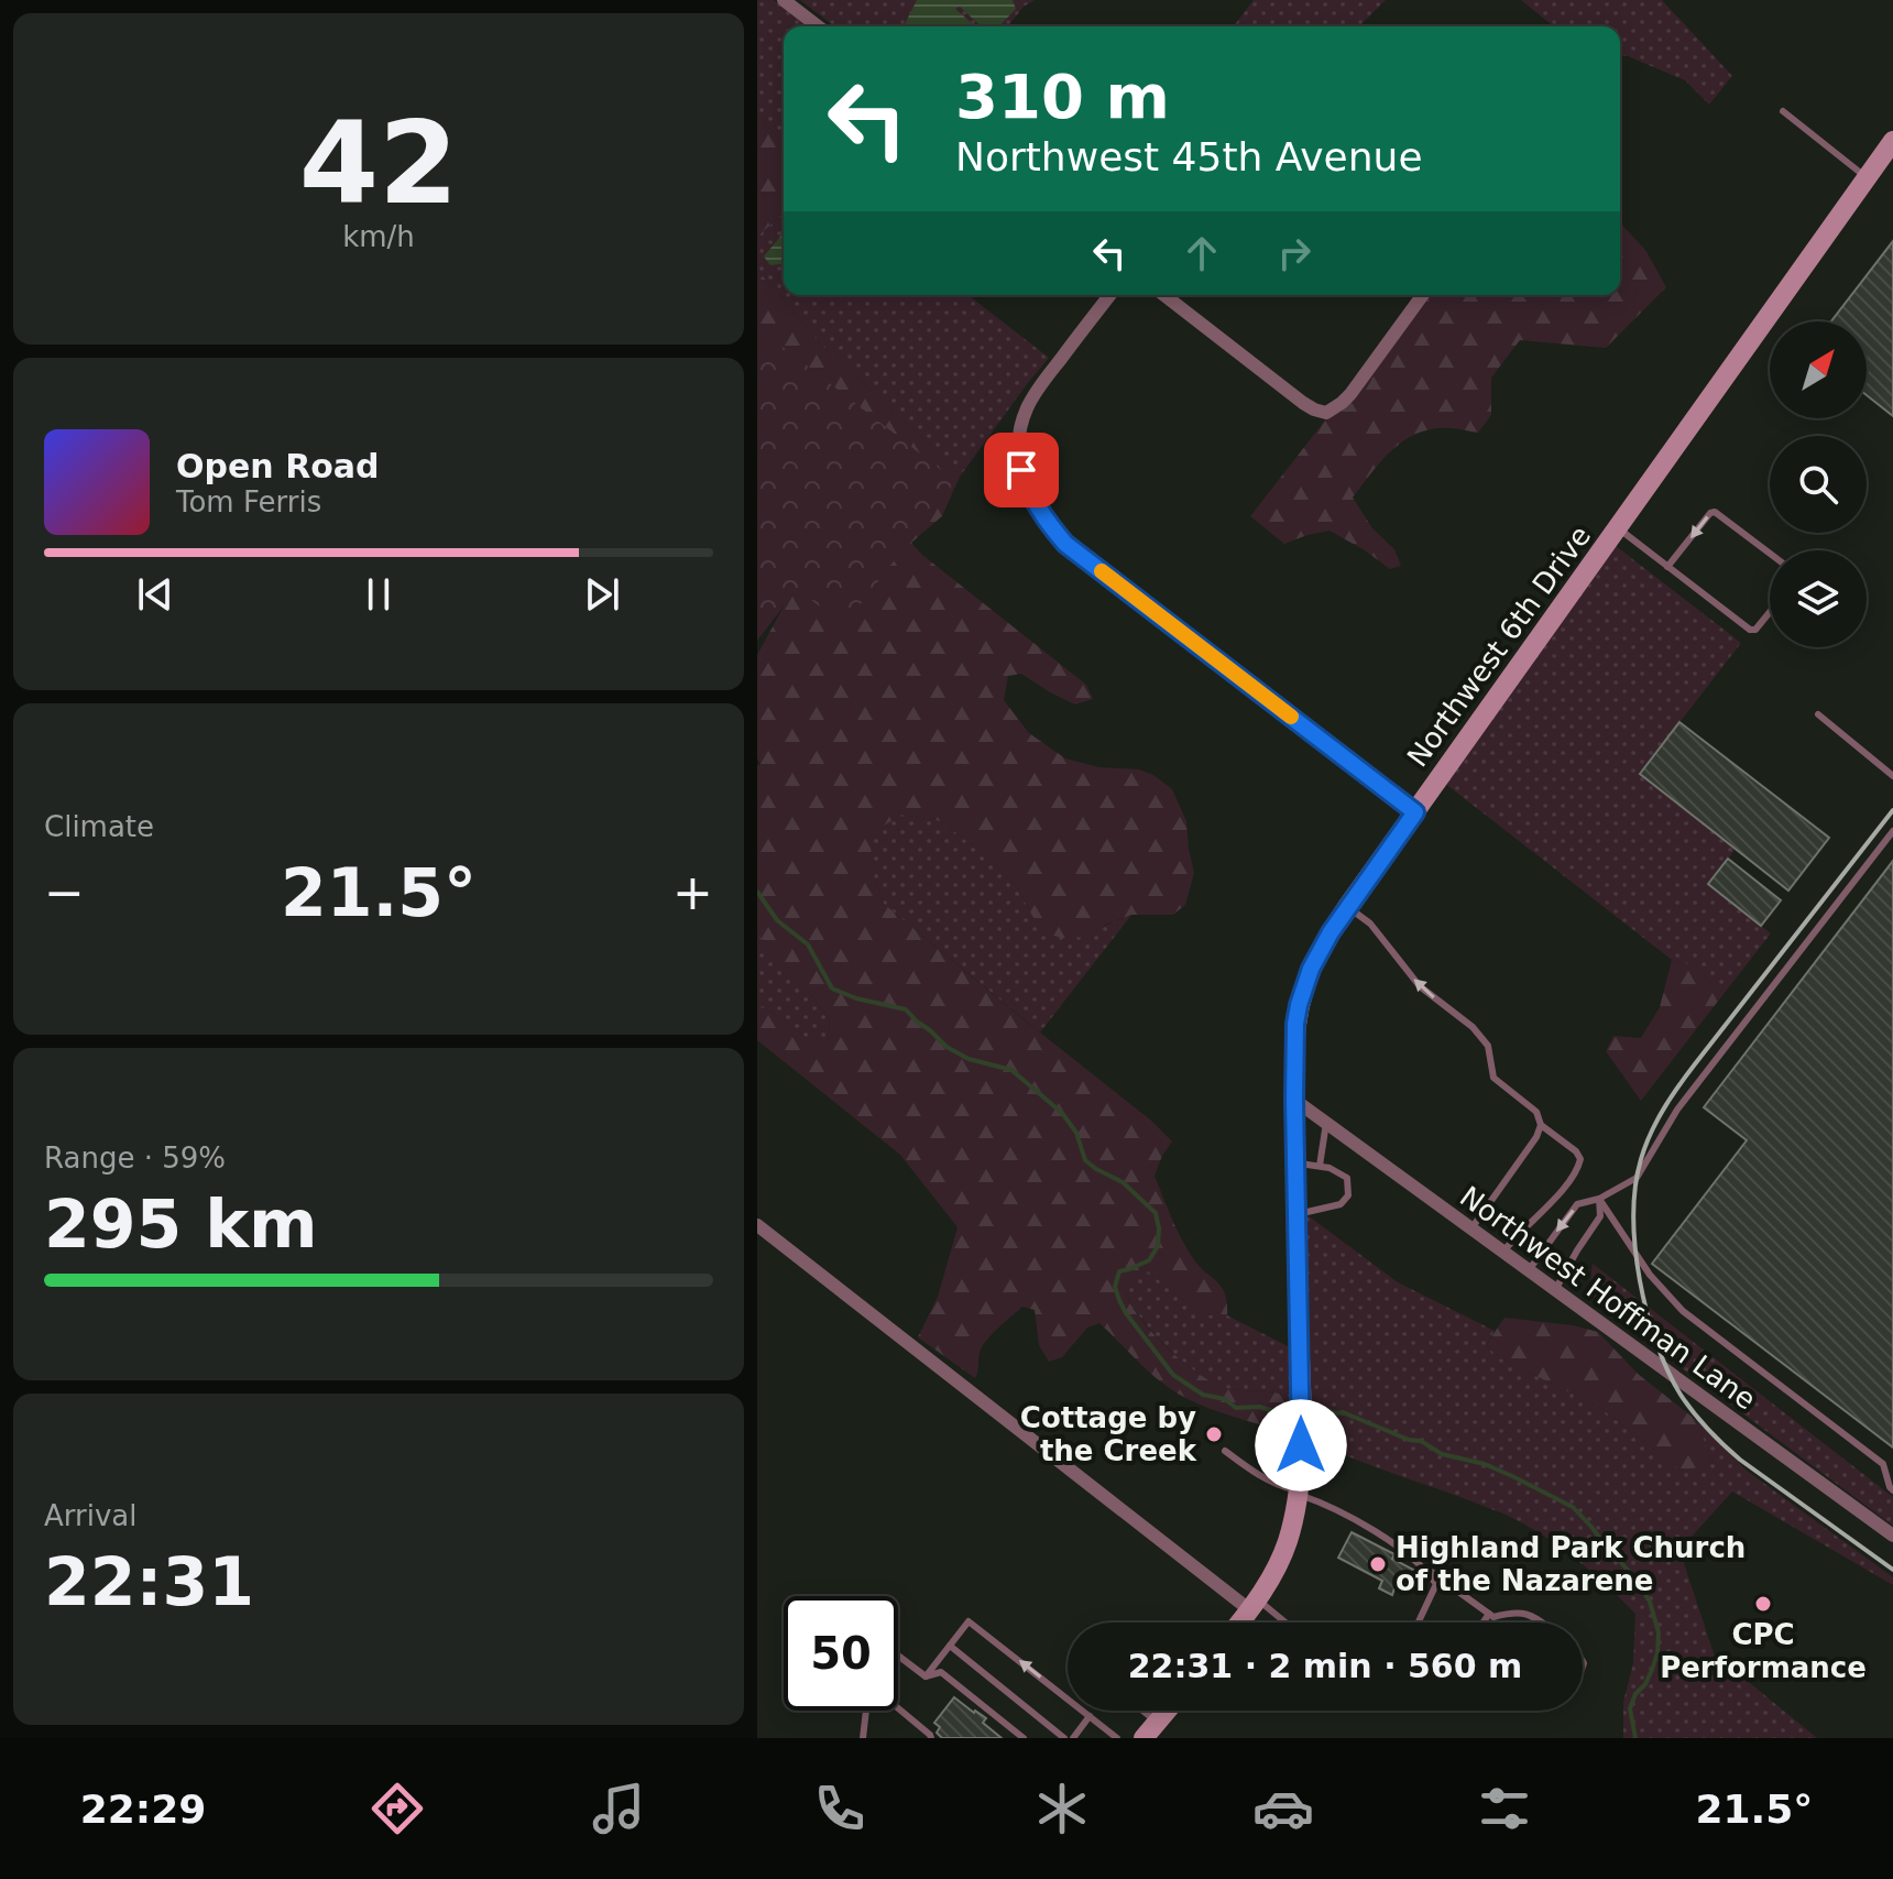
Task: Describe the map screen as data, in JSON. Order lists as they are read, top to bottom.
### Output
{
  "streets": {
    "main road": ["Northwest 6th Drive"],
    "street": ["Northwest Hoffman Lane"]
  },
  "crossings": [
    ["Northwest 6th Drive", "Northwest Hoffman Lane"]
  ],
  "places": ["Cottage by the Creek", "Highland Park Church of the Nazarene", "CPC Performance"],
  "north": "top right",
  "page": {
    "tile": [
      ["42", "km/h"],
      "Climate",
      ["Range · 59%", "295 km"],
      ["Arrival", "22:31"]
    ],
    "turn": ["310 m", "Northwest 45th Avenue"],
    "song": ["Open Road", "Tom Ferris"],
    "heat": ["−", "21.5°", "+"],
    "limit": "50",
    "trip": "22:31 · 2 min · 560 m",
    "tabs": ["22:29", "21.5°"]
  }
}
